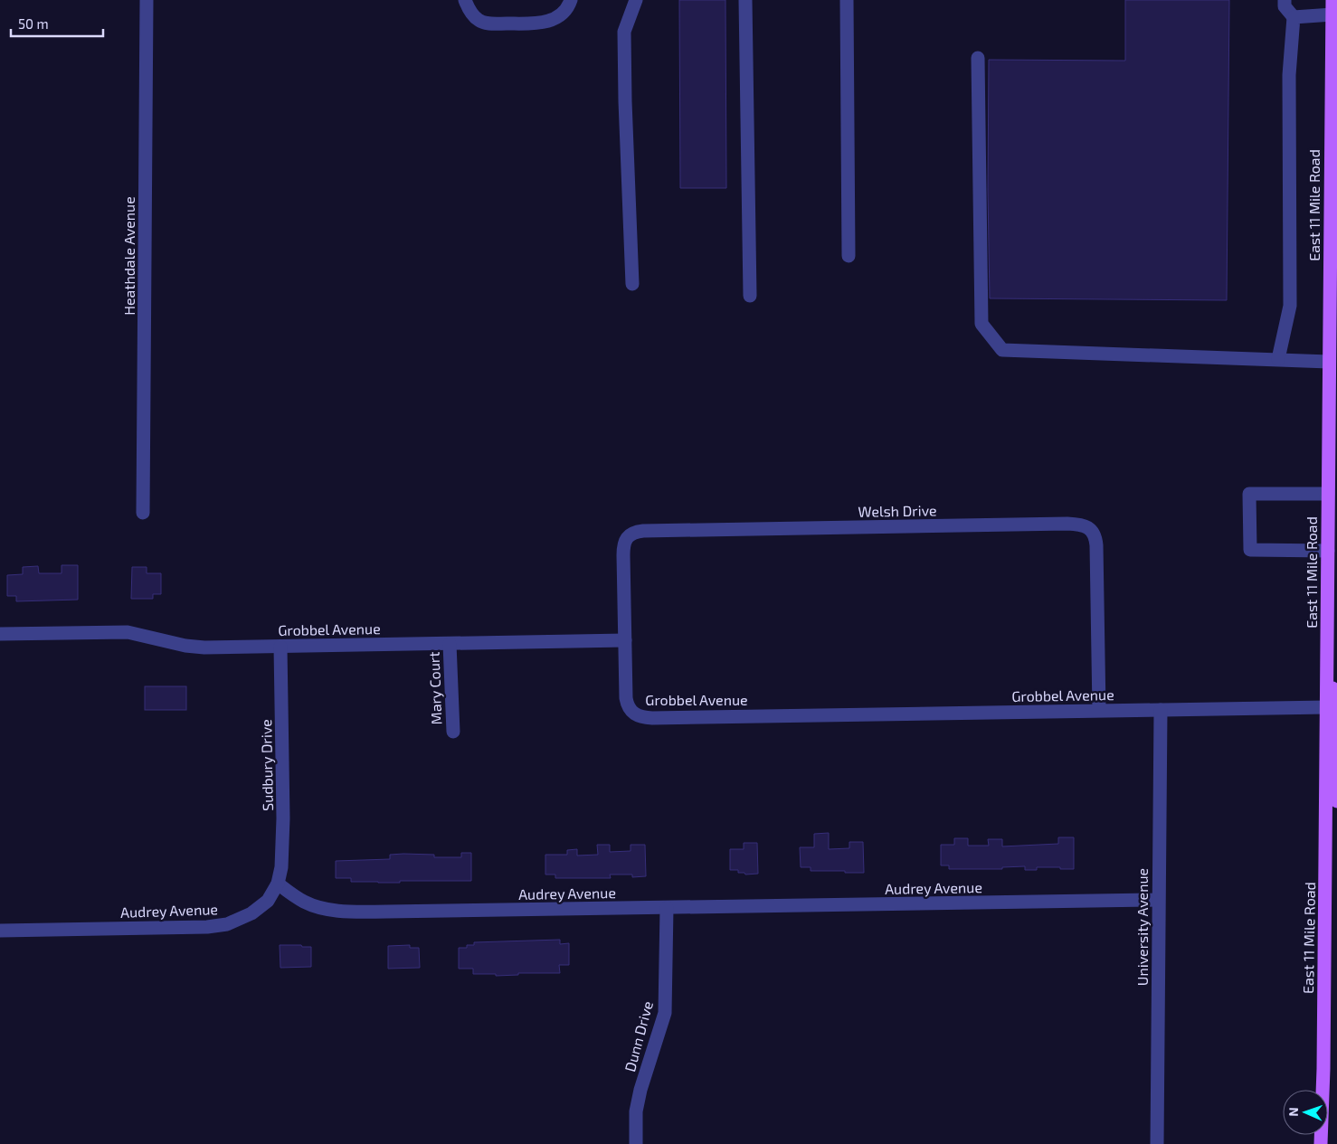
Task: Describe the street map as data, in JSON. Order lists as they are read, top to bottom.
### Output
{
  "streets": {
    "main road": ["East 11 Mile Road"],
    "street": [
      "Heathdale Avenue",
      "Welsh Drive",
      "Grobbel Avenue",
      "Mary Court",
      "Sudbury Drive",
      "Audrey Avenue",
      "University Avenue",
      "Dunn Drive"
    ]
  },
  "crossings": [
    ["East 11 Mile Road", "Grobbel Avenue"],
    ["Welsh Drive", "Grobbel Avenue"],
    ["Grobbel Avenue", "Mary Court"],
    ["Grobbel Avenue", "Sudbury Drive"],
    ["Grobbel Avenue", "University Avenue"],
    ["Sudbury Drive", "Audrey Avenue"],
    ["Audrey Avenue", "University Avenue"],
    ["Audrey Avenue", "Dunn Drive"]
  ],
  "scale_bar": "50 m",
  "north": "left"
}
